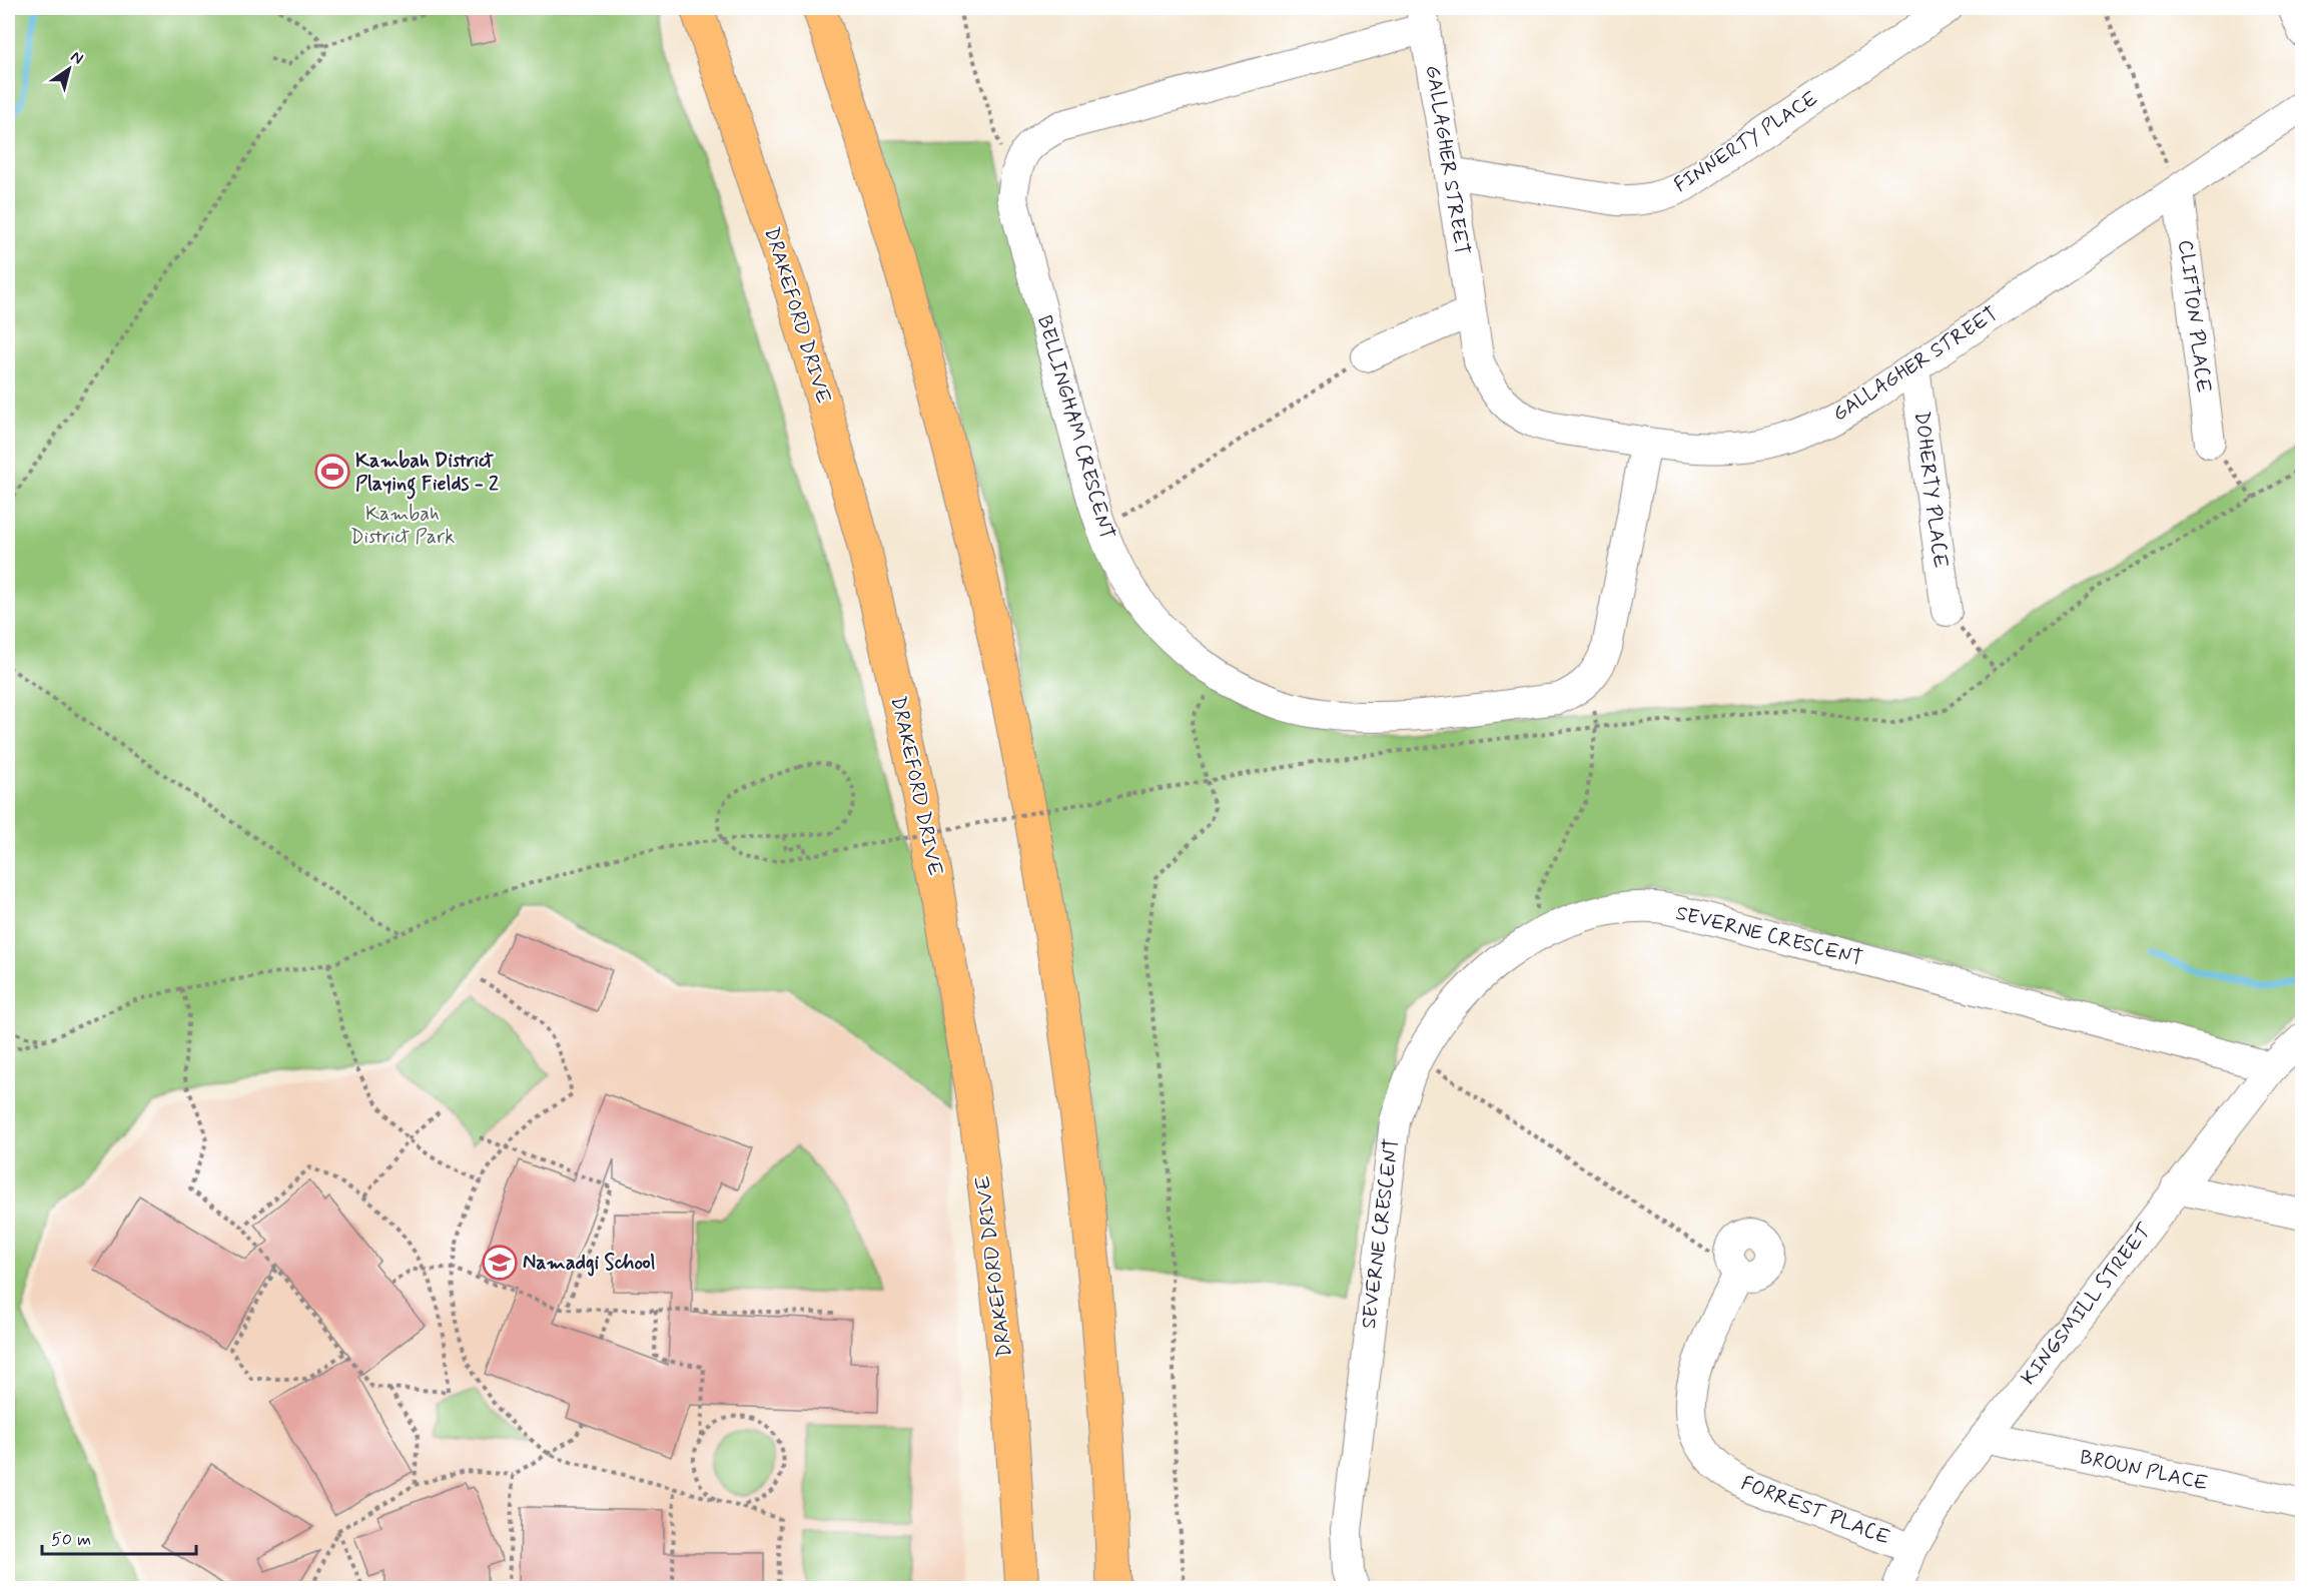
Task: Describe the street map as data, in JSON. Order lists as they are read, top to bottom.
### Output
{
  "streets": {
    "highway": ["DRAKEFORD DRIVE"],
    "street": [
      "FINNERTY PLACE",
      "GALLAGHER STREET",
      "CLIFTON PLACE",
      "BELLINGHAM CRESCENT",
      "DOHERTY PLACE",
      "SEVERNE CRESCENT",
      "KINGSMILL STREET",
      "BROUN PLACE",
      "FORREST PLACE"
    ]
  },
  "crossings": [
    ["FINNERTY PLACE", "GALLAGHER STREET"],
    ["GALLAGHER STREET", "CLIFTON PLACE"],
    ["GALLAGHER STREET", "BELLINGHAM CRESCENT"],
    ["GALLAGHER STREET", "DOHERTY PLACE"],
    ["SEVERNE CRESCENT", "KINGSMILL STREET"],
    ["KINGSMILL STREET", "BROUN PLACE"],
    ["KINGSMILL STREET", "FORREST PLACE"]
  ],
  "parks": ["Kambah District Park"],
  "places": {
    "sports": ["Kambah District Playing Fields - 2"],
    "school or university": ["Namadgi School"]
  },
  "scale_bar": "50 m",
  "north": "top right"
}
